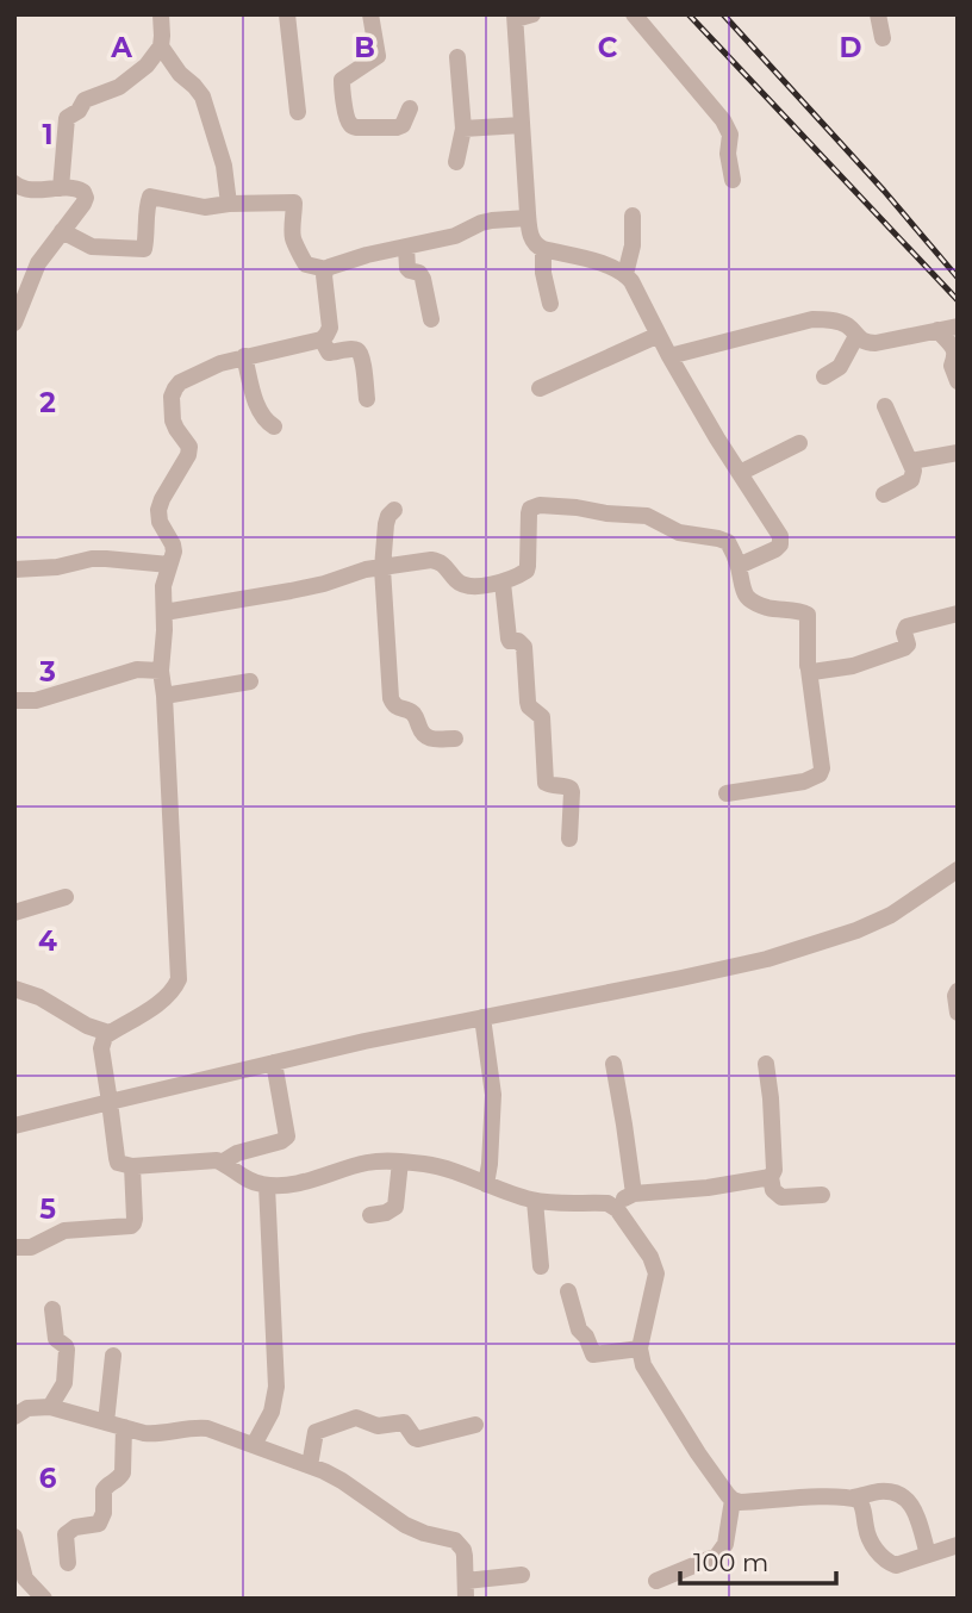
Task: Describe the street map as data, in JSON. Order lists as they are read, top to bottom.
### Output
{
  "scale_bar": "100 m",
  "grid": {
    "columns": [
      "A",
      "B",
      "C",
      "D"
    ],
    "rows": [
      "1",
      "2",
      "3",
      "4",
      "5",
      "6"
    ]
  }
}
